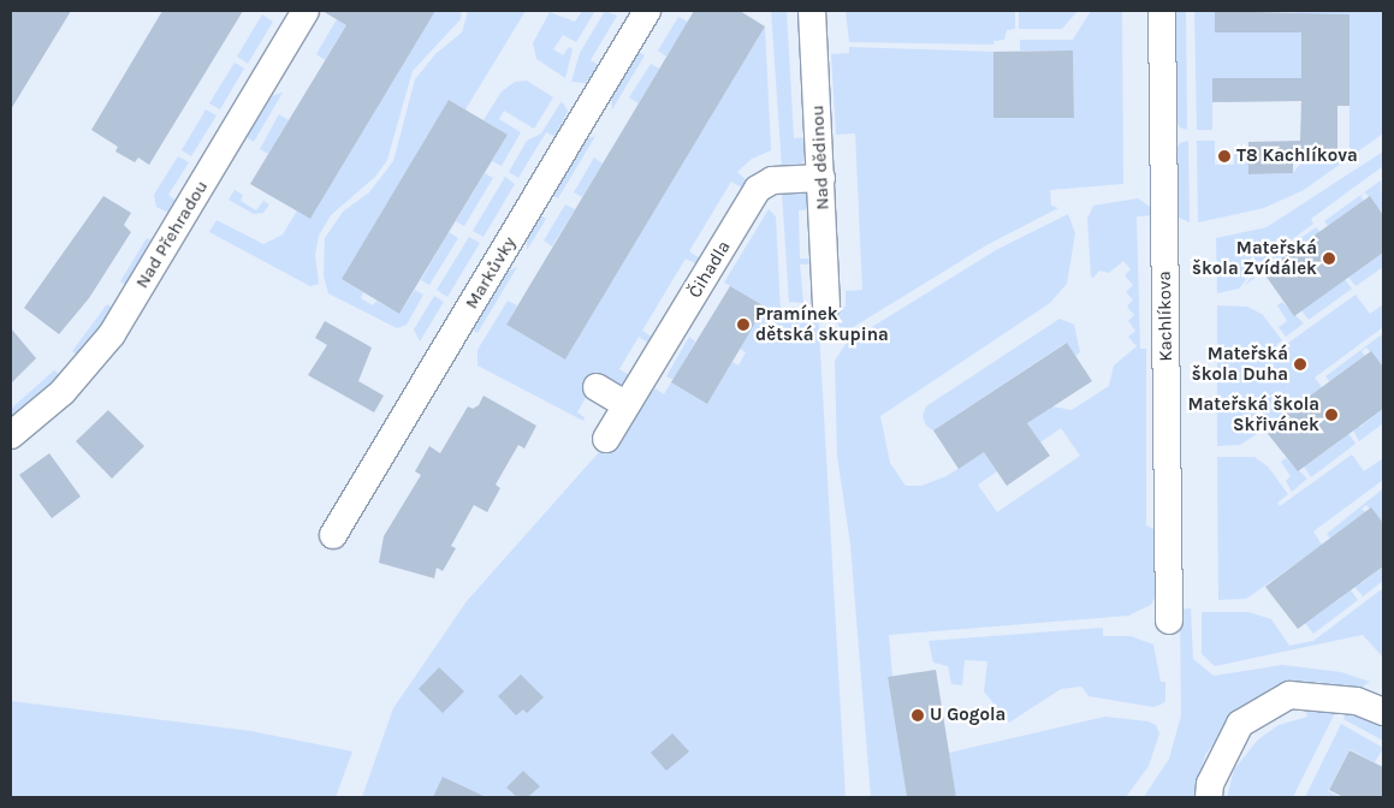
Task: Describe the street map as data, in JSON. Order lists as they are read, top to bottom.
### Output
{
  "streets": {
    "street": [
      "Nad dědinou",
      "Nad Přehradou",
      "Čihadla",
      "Markůvky",
      "Kachlíkova"
    ]
  },
  "crossings": [
    ["Nad dědinou", "Čihadla"]
  ],
  "places": [
    "T8 Kachlíkova",
    "Mateřská škola Zvídálek",
    "Pramínek dětská skupina",
    "Mateřská škola Duha",
    "Mateřská škola Skřivánek",
    "U Gogola"
  ]
}
